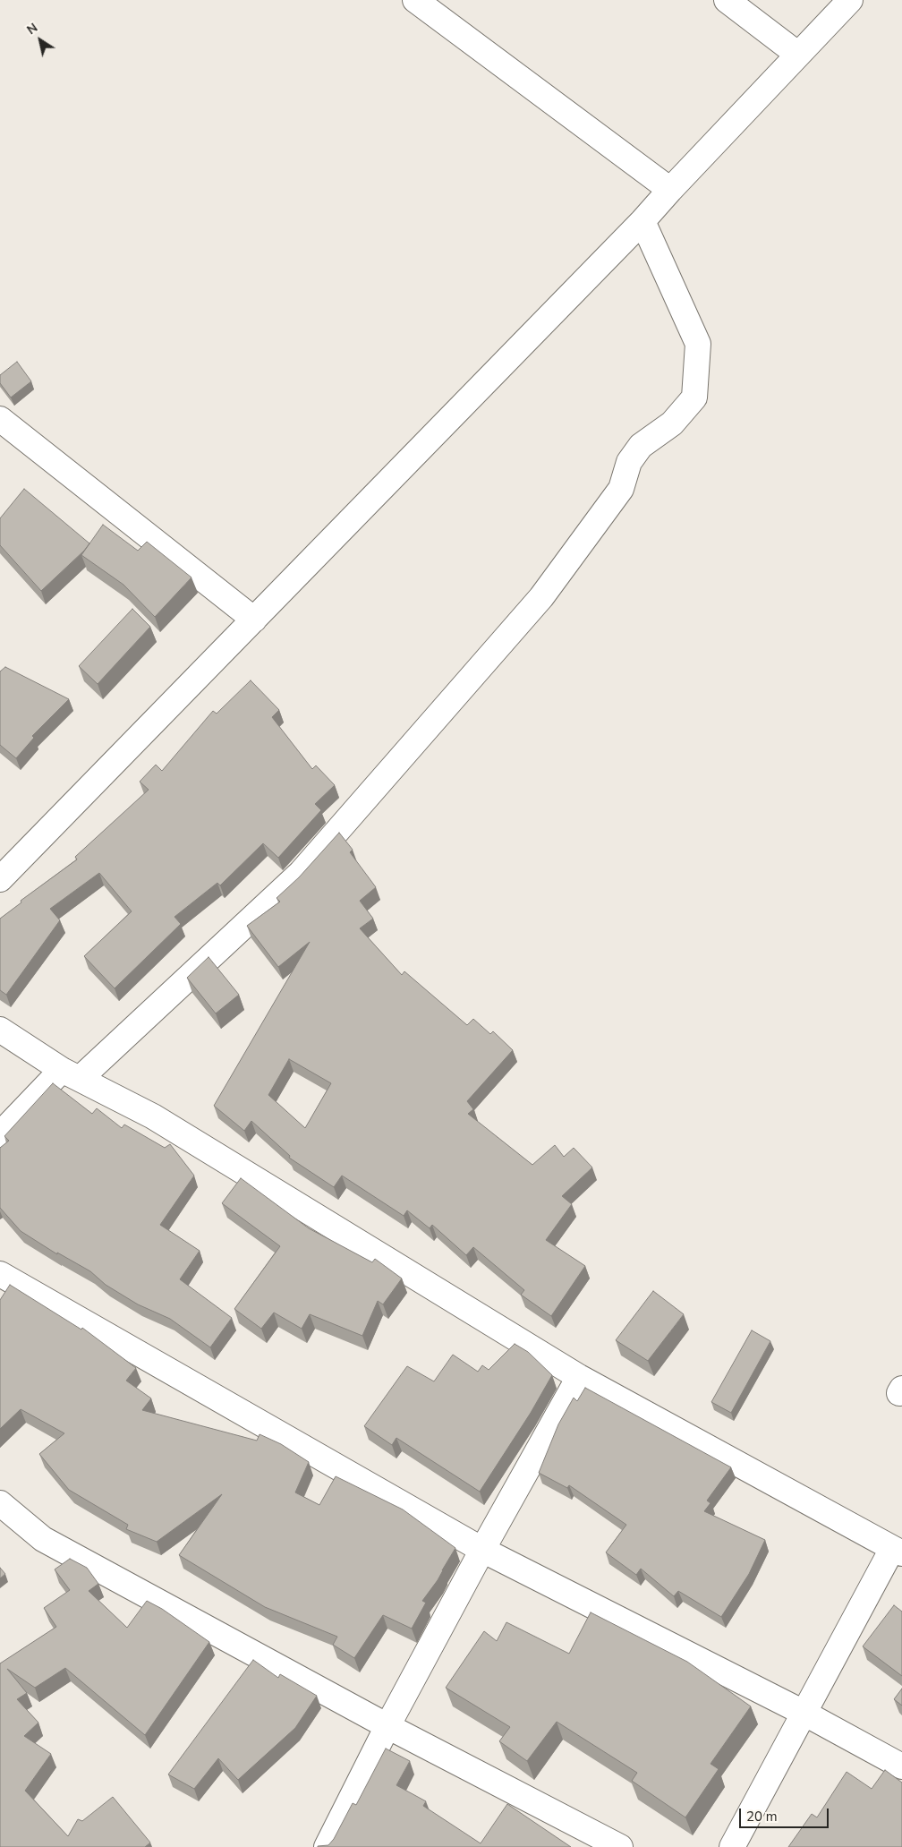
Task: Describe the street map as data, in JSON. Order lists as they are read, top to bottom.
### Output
{
  "scale_bar": "20 m",
  "north": "top left"
}
